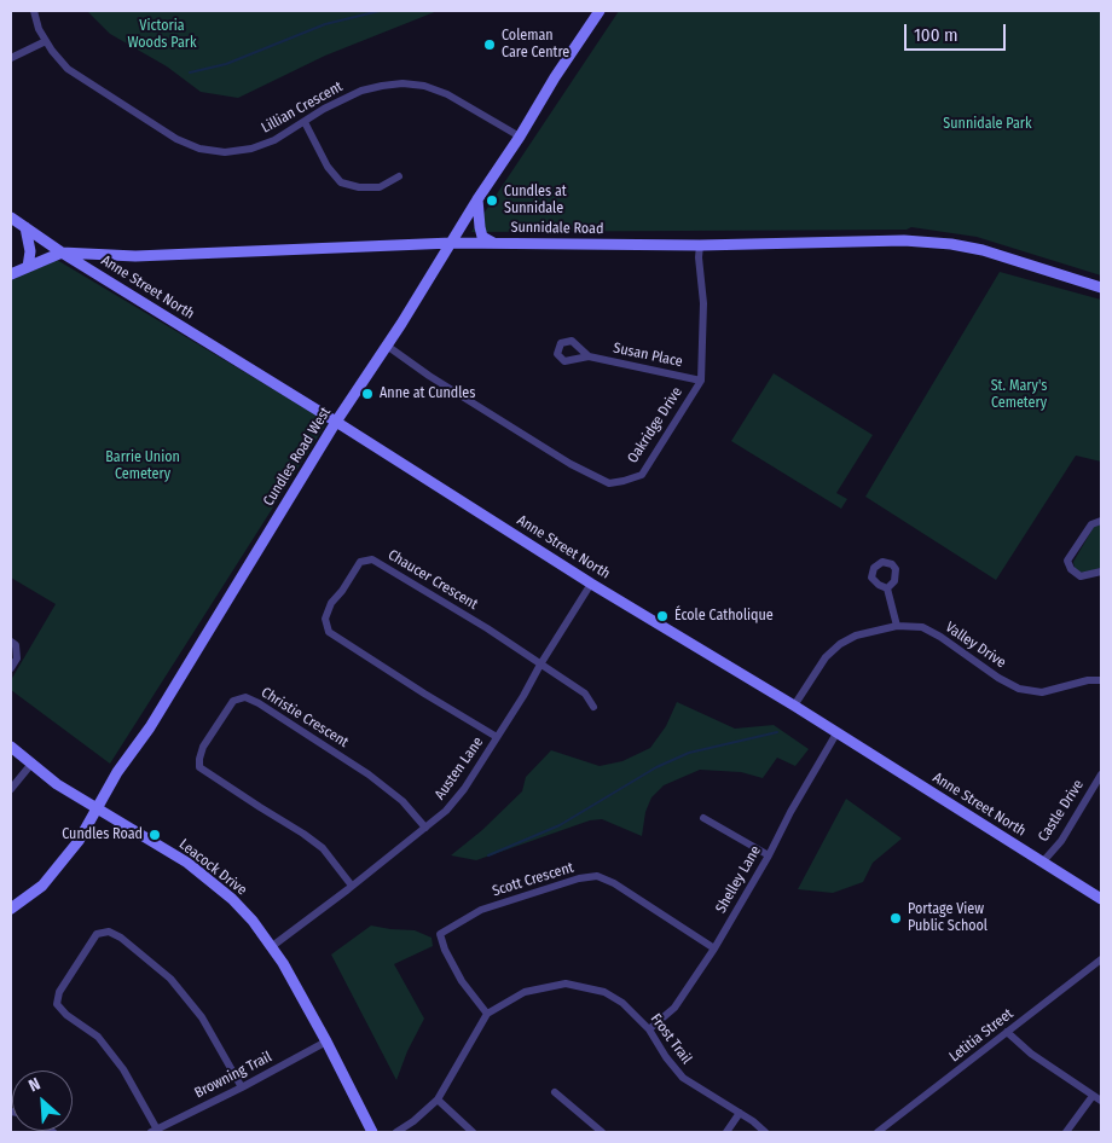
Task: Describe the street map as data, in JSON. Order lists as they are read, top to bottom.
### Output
{
  "streets": {
    "street": [
      "Lillian Crescent",
      "Sunnidale Road",
      "Anne Street North",
      "Susan Place",
      "Oakridge Drive",
      "Cundles Road West",
      "Chaucer Crescent",
      "Valley Drive",
      "Christie Crescent",
      "Austen Lane",
      "Castle Drive",
      "Leacock Drive",
      "Scott Crescent",
      "Shelley Lane",
      "Letitia Street",
      "Frost Trail",
      "Browning Trail"
    ]
  },
  "crossings": [
    ["Lillian Crescent", "Cundles Road West"],
    ["Sunnidale Road", "Anne Street North"],
    ["Sunnidale Road", "Oakridge Drive"],
    ["Sunnidale Road", "Cundles Road West"],
    ["Anne Street North", "Cundles Road West"],
    ["Anne Street North", "Valley Drive"],
    ["Anne Street North", "Austen Lane"],
    ["Anne Street North", "Castle Drive"],
    ["Anne Street North", "Shelley Lane"],
    ["Susan Place", "Oakridge Drive"],
    ["Oakridge Drive", "Cundles Road West"],
    ["Cundles Road West", "Leacock Drive"],
    ["Chaucer Crescent", "Austen Lane"],
    ["Christie Crescent", "Austen Lane"],
    ["Austen Lane", "Leacock Drive"],
    ["Leacock Drive", "Browning Trail"],
    ["Scott Crescent", "Shelley Lane"],
    ["Scott Crescent", "Frost Trail"],
    ["Shelley Lane", "Frost Trail"]
  ],
  "parks": [
    "Victoria Woods Park",
    "Sunnidale Park",
    "St. Mary's Cemetery",
    "Barrie Union Cemetery"
  ],
  "places": [
    "Coleman Care Centre",
    "Cundles at Sunnidale",
    "Anne at Cundles",
    "École Catholique",
    "Cundles Road",
    "Portage View Public School"
  ],
  "scale_bar": "100 m",
  "north": "top left"
}
